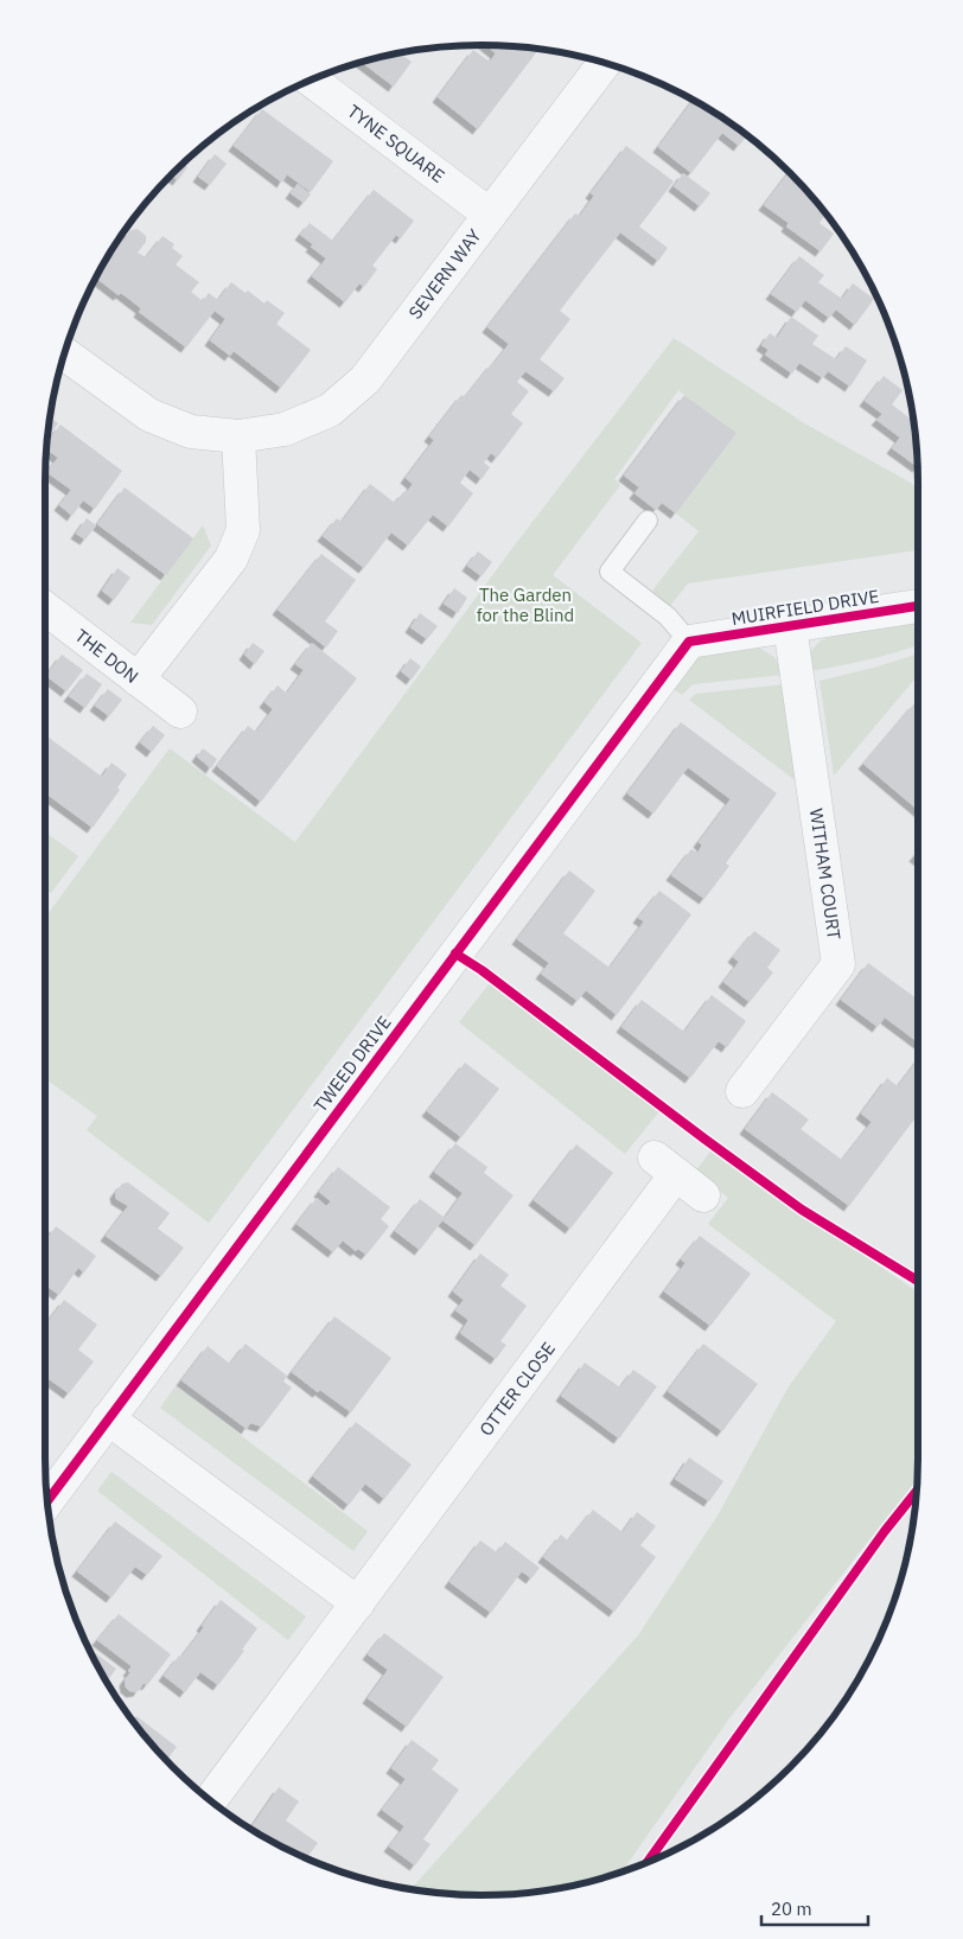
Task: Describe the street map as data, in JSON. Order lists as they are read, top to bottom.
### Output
{
  "streets": {
    "street": [
      "TYNE SQUARE",
      "SEVERN WAY",
      "MUIRFIELD DRIVE",
      "THE DON",
      "WITHAM COURT",
      "TWEED DRIVE",
      "OTTER CLOSE"
    ]
  },
  "crossings": [
    ["TYNE SQUARE", "SEVERN WAY"],
    ["MUIRFIELD DRIVE", "WITHAM COURT"],
    ["MUIRFIELD DRIVE", "TWEED DRIVE"]
  ],
  "parks": ["The Garden for the Blind"],
  "scale_bar": "20 m"
}
